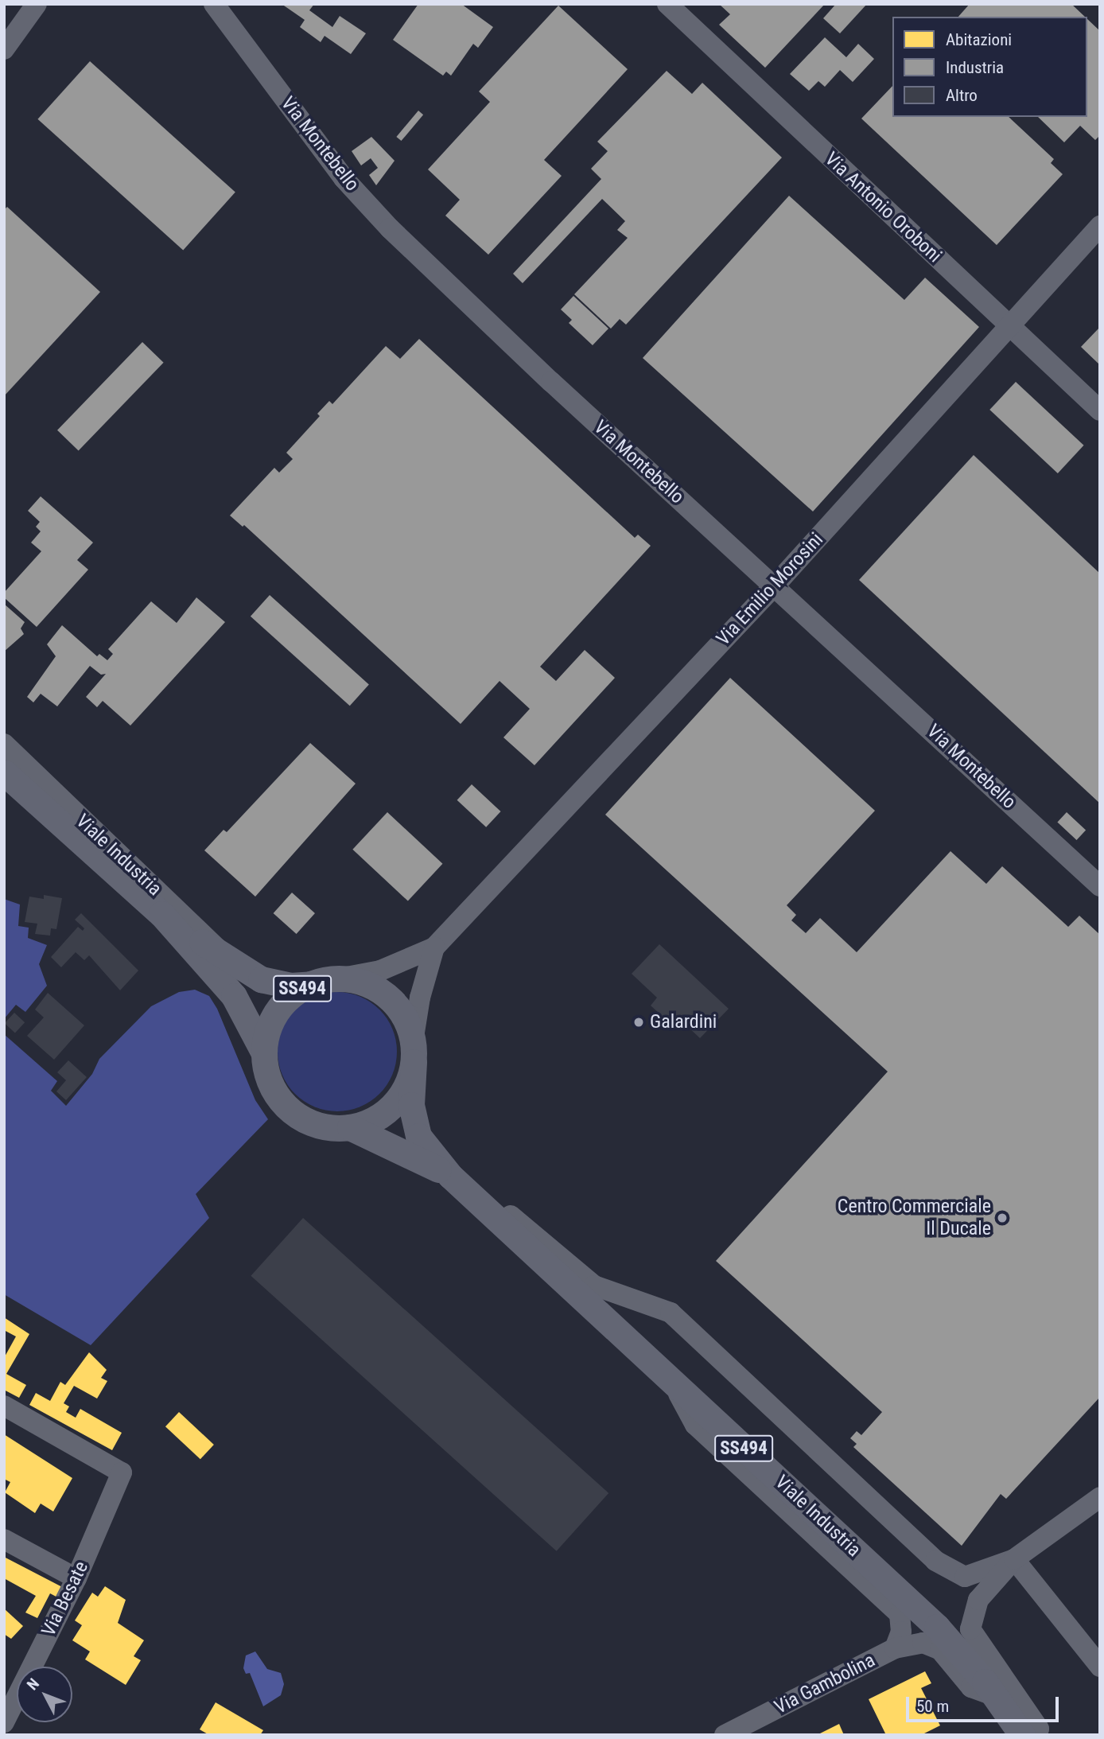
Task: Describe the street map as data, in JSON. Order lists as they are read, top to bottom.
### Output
{
  "streets": {
    "main road": ["Viale Industria", "SS494"],
    "street": [
      "Via Montebello",
      "Via Antonio Oroboni",
      "Via Emilio Morosini",
      "Via Besate",
      "Via Gambolina"
    ]
  },
  "crossings": [
    ["Via Montebello", "Via Emilio Morosini"],
    ["Via Antonio Oroboni", "Via Emilio Morosini"],
    ["Via Emilio Morosini", "Viale Industria"],
    ["Viale Industria", "Via Gambolina"]
  ],
  "places": ["Galardini", "Centro Commerciale Il Ducale"],
  "legend": ["Abitazioni", "Industria", "Altro"],
  "scale_bar": "50 m",
  "north": "top left"
}
